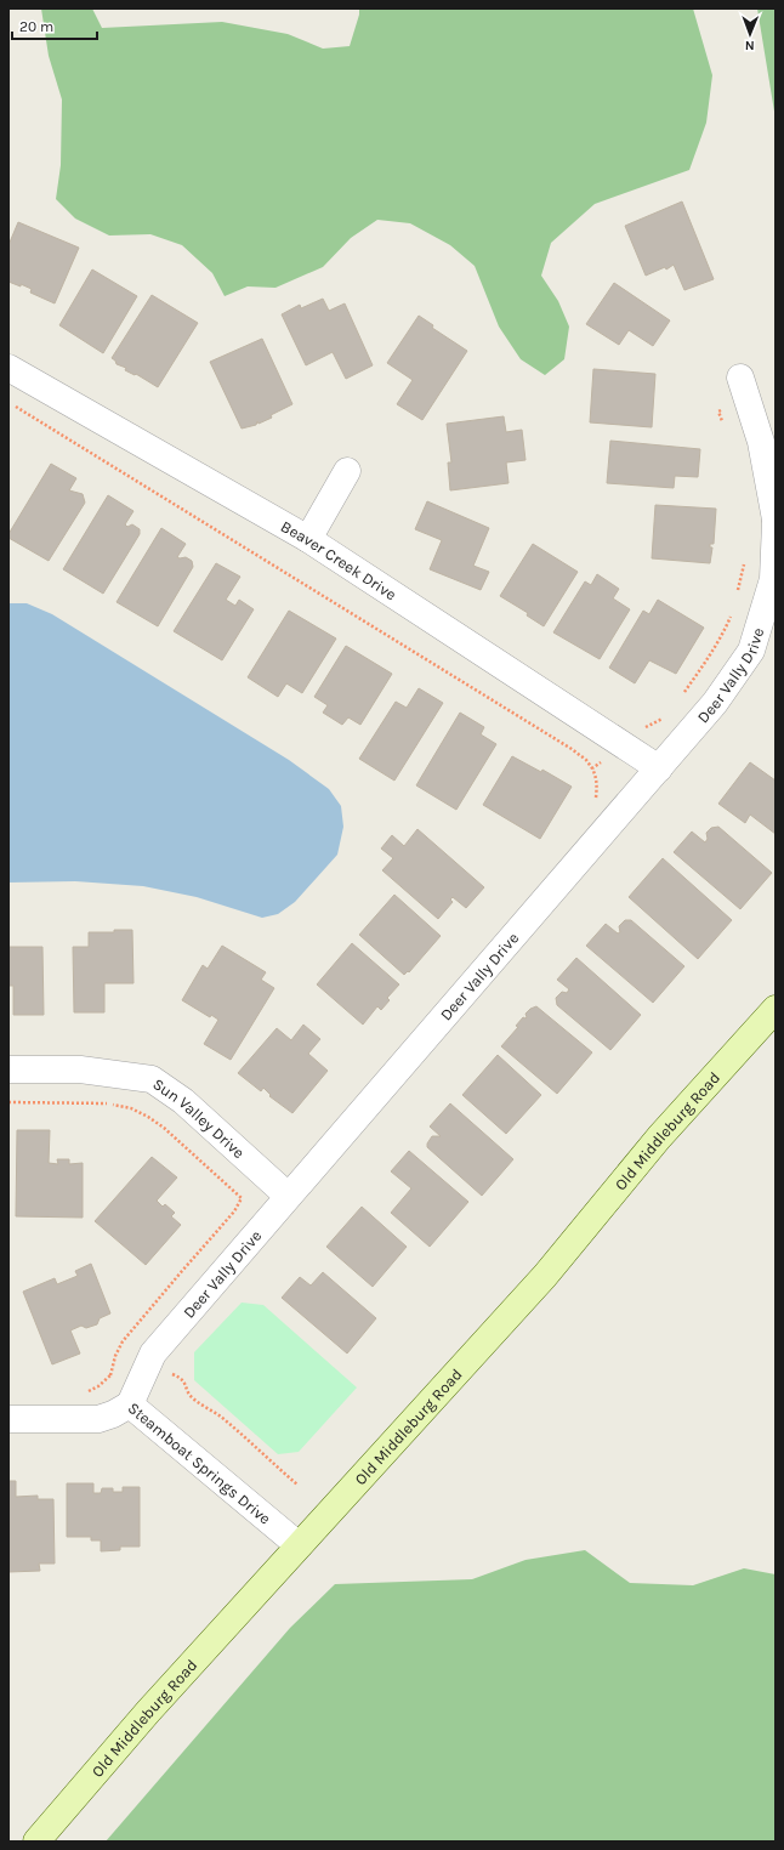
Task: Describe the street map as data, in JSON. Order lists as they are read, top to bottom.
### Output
{
  "streets": {
    "main road": ["Old Middleburg Road"],
    "street": [
      "Beaver Creek Drive",
      "Deer Vally Drive",
      "Sun Valley Drive",
      "Steamboat Springs Drive"
    ]
  },
  "crossings": [
    ["Beaver Creek Drive", "Deer Vally Drive"],
    ["Deer Vally Drive", "Sun Valley Drive"],
    ["Deer Vally Drive", "Steamboat Springs Drive"],
    ["Old Middleburg Road", "Steamboat Springs Drive"]
  ],
  "scale_bar": "20 m",
  "north": "bottom"
}
